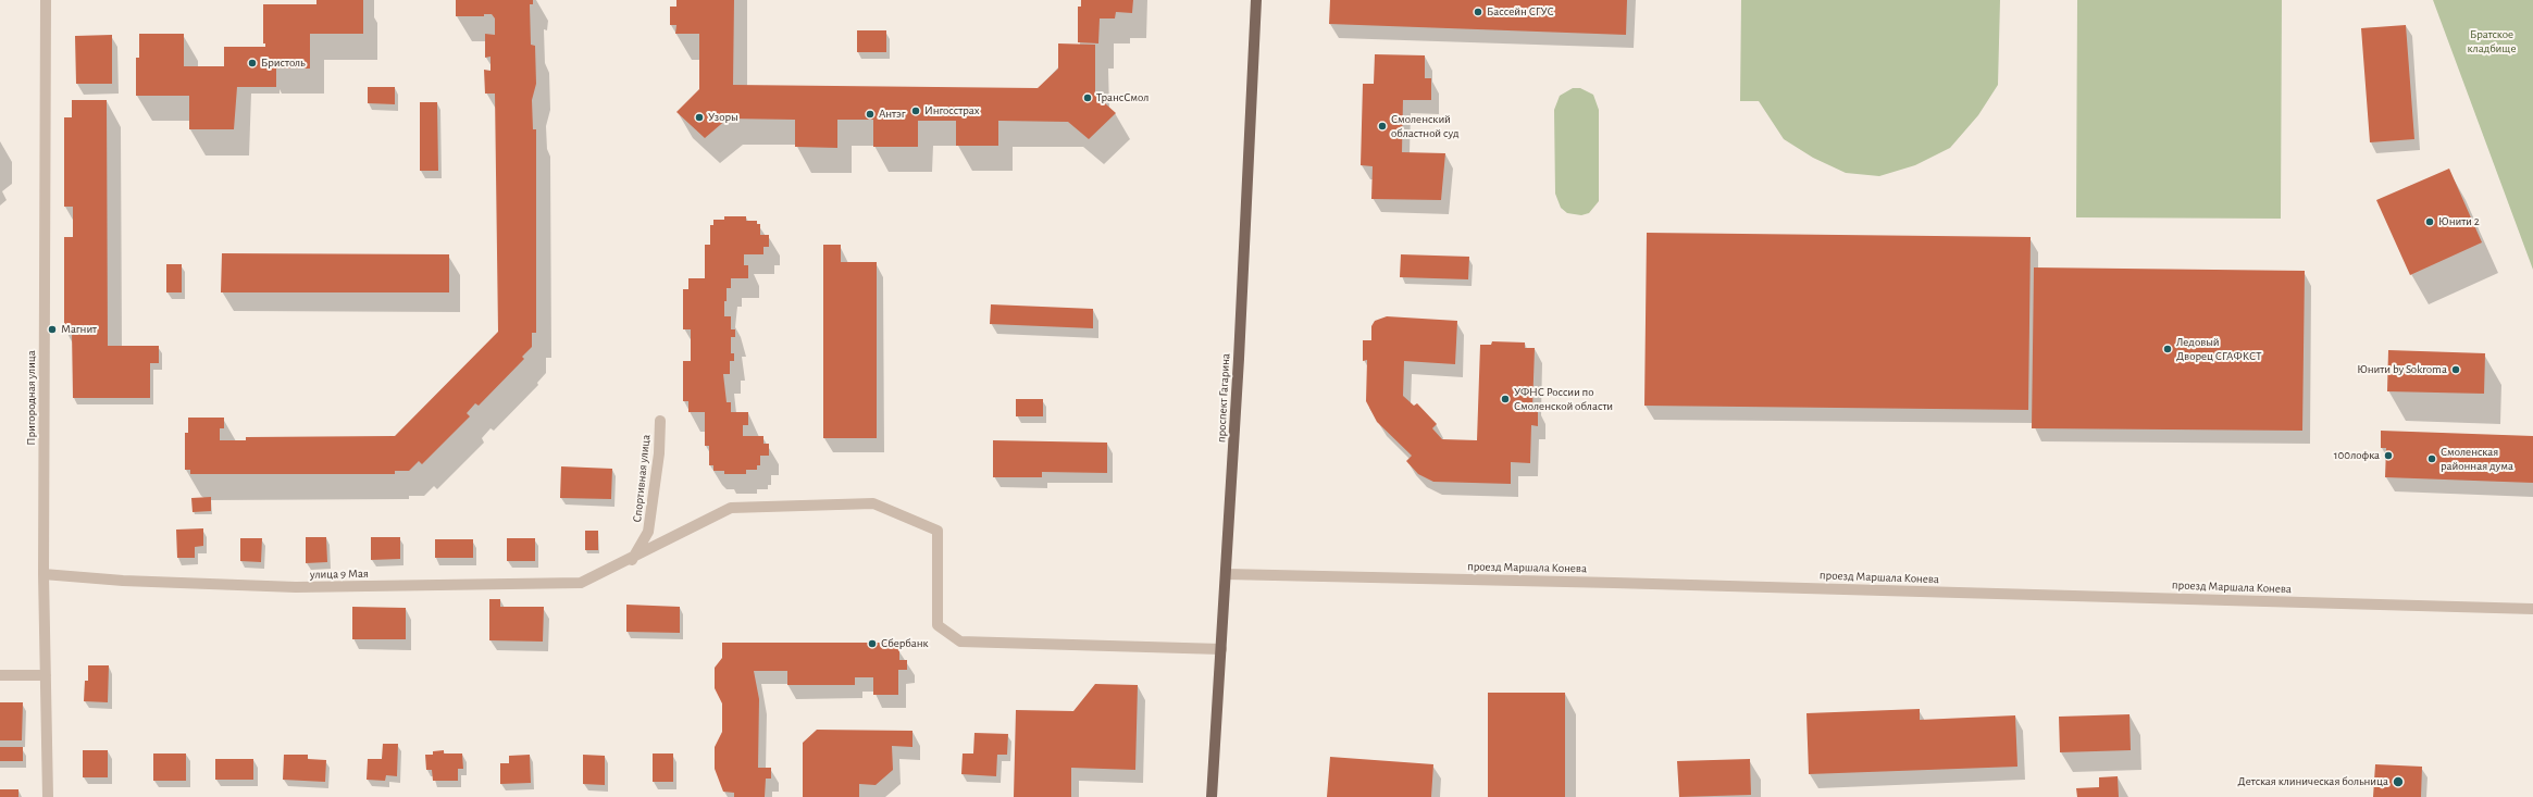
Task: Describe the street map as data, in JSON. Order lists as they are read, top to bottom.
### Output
{
  "streets": {
    "main road": ["проспект Гагарина"],
    "street": [
      "Пригородная улица",
      "Спортивная улица",
      "проезд Маршала Конева",
      "улица 9 Мая"
    ]
  },
  "crossings": [
    ["Пригородная улица", "улица 9 Мая"],
    ["проспект Гагарина", "проезд Маршала Конева"],
    ["проспект Гагарина", "улица 9 Мая"],
    ["Спортивная улица", "улица 9 Мая"]
  ],
  "parks": ["Братское кладбище"],
  "places": [
    "Бассейн СГУС",
    "Бристоль",
    "ТрансСмол",
    "Ингосстрах",
    "Антэг",
    "Узоры",
    "Смоленский областной суд",
    "Юнити 2",
    "Магнит",
    "Ледовый Дворец СГАФКСТ",
    "Юнити by Sokroma",
    "УФНС России по Смоленской области",
    "100лофка",
    "Смоленская районная дума",
    "Сбербанк",
    "Детская клиническая больница"
  ]
}
